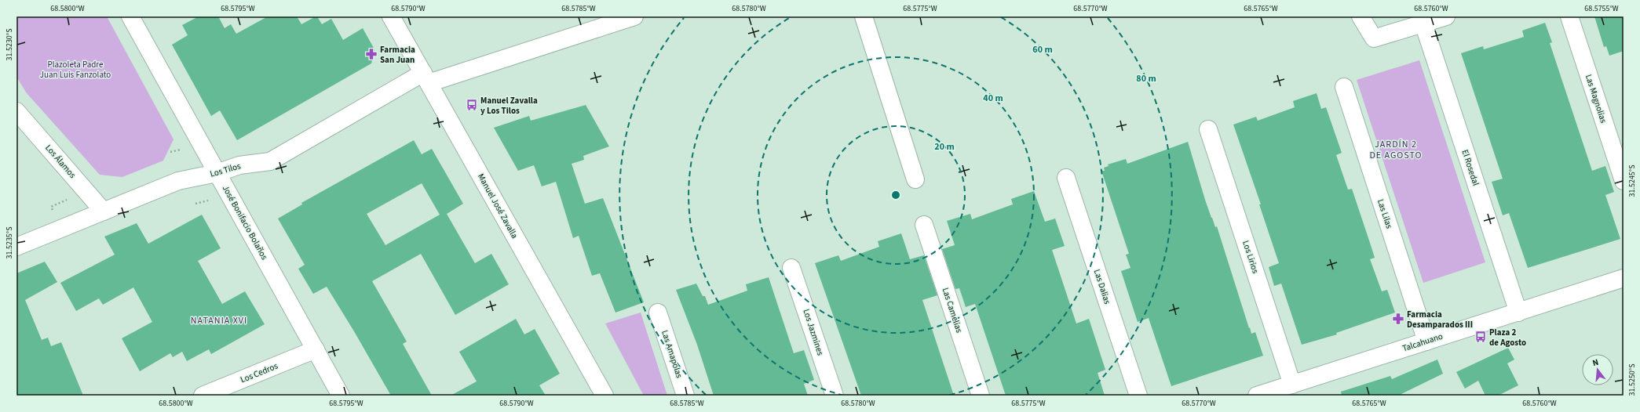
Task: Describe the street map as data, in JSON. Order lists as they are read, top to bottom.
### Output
{
  "streets": {
    "street": [
      "Las Magnolias",
      "Los Álamos",
      "El Rosedal",
      "Los Tilos",
      "Manuel José Zavalla",
      "Las Lilas",
      "José Bonifacio Bolaños",
      "Los Lirios",
      "Las Dalias",
      "Las Camelias",
      "Los Jazmines",
      "Talcahuano",
      "Las Amapolas",
      "Los Cedros"
    ]
  },
  "crossings": [
    ["Los Álamos", "Los Tilos"],
    ["El Rosedal", "Talcahuano"],
    ["Los Tilos", "Manuel José Zavalla"],
    ["Los Tilos", "José Bonifacio Bolaños"],
    ["Las Lilas", "Talcahuano"],
    ["José Bonifacio Bolaños", "Los Cedros"],
    ["Los Lirios", "Talcahuano"]
  ],
  "districts": ["JARDÍN 2 DE AGOSTO", "NATANIA XVI"],
  "parks": ["Plazoleta Padre Juan Luis Fanzolato"],
  "places": {
    "pharmacy": ["Farmacia San Juan", "Farmacia Desamparados III"],
    "bus stop": ["Manuel Zavalla y Los Tilos", "Plaza 2 de Agosto"]
  },
  "north": "top",
  "coordinates": [
    "68.5800°W",
    "68.5795°W",
    "68.5790°W",
    "68.5785°W",
    "68.5780°W",
    "68.5775°W",
    "68.5770°W",
    "68.5765°W",
    "68.5760°W",
    "68.5755°W",
    "31.5230°S",
    "31.5245°S",
    "31.5235°S",
    "31.5250°S"
  ],
  "rings": [
    "60 m",
    "80 m",
    "40 m",
    "20 m"
  ]
}
